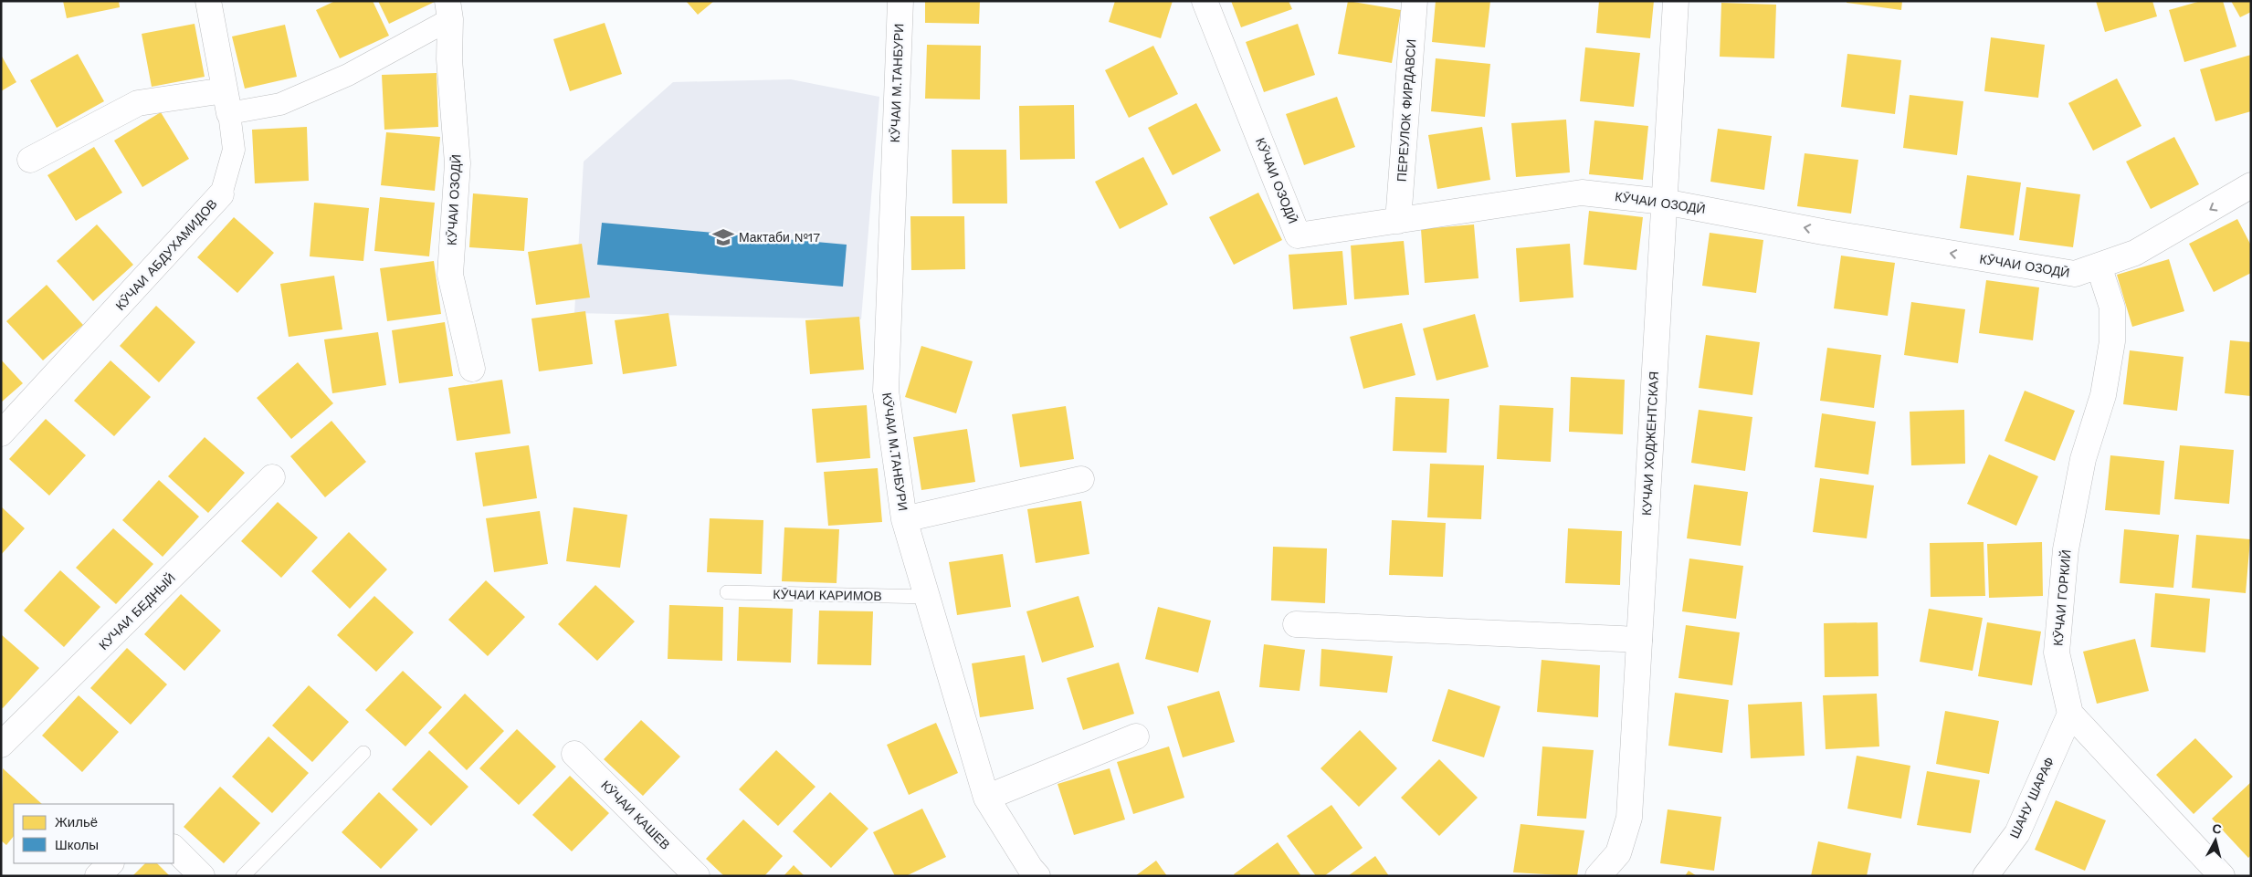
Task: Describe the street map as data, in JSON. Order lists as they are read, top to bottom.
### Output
{
  "streets": {
    "street": [
      "КӮЧАИ М.ТАНБУРИ",
      "ПЕРЕУЛОК ФИРДАВСИ",
      "КӮЧАИ ОЗОДӢ",
      "КӮЧАИ АБДУХАМИДОВ",
      "КУЧАИ ХОДЖЕНТСКАЯ",
      "КӮЧАИ ГОРКИЙ",
      "КУЧАИ БЕДНЫЙ",
      "ШАНУ ШАРАФ",
      "КӮЧАИ КАШЕВ"
    ],
    "lane": ["КӮЧАИ КАРИМОВ"]
  },
  "crossings": [
    ["КӮЧАИ М.ТАНБУРИ", "КӮЧАИ КАРИМОВ"],
    ["ПЕРЕУЛОК ФИРДАВСИ", "КӮЧАИ ОЗОДӢ"],
    ["КӮЧАИ ОЗОДӢ", "КУЧАИ ХОДЖЕНТСКАЯ"],
    ["КӮЧАИ ОЗОДӢ", "КӮЧАИ ГОРКИЙ"],
    ["КӮЧАИ ГОРКИЙ", "ШАНУ ШАРАФ"]
  ],
  "one_way": ["КӮЧАИ ОЗОДӢ"],
  "places": {
    "school or university": ["Мактаби №17"]
  },
  "legend": ["Жильё", "Школы"],
  "north": "top"
}
